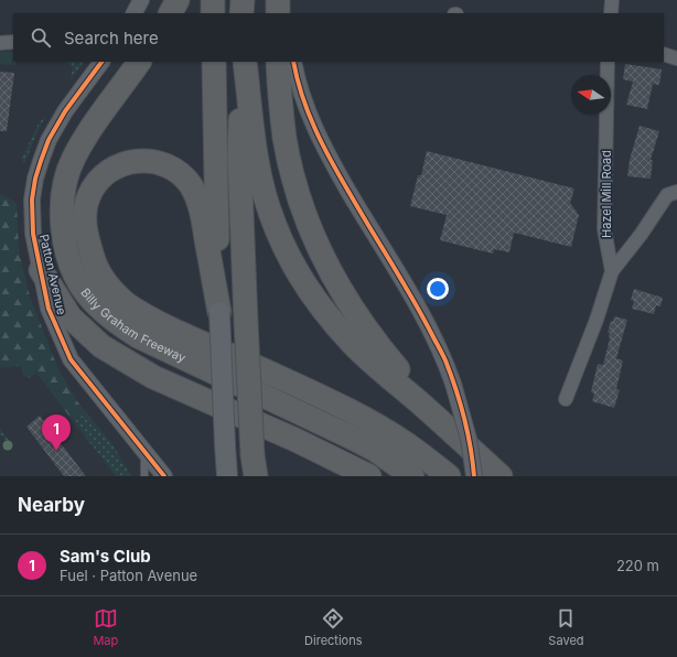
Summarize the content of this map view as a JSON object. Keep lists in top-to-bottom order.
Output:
{
  "streets": {
    "highway": ["Billy Graham Freeway"],
    "street": ["Hazel Mill Road", "Patton Avenue"]
  },
  "north": "left",
  "page": {
    "search": "Search here",
    "pins": "1",
    "heading": "Nearby",
    "list": [
      {
        "mark": "1",
        "name": "Sam's Club",
        "note": "Fuel · Patton Avenue",
        "value": "220 m"
      }
    ],
    "nav": ["Map", "Directions", "Saved"]
  }
}
